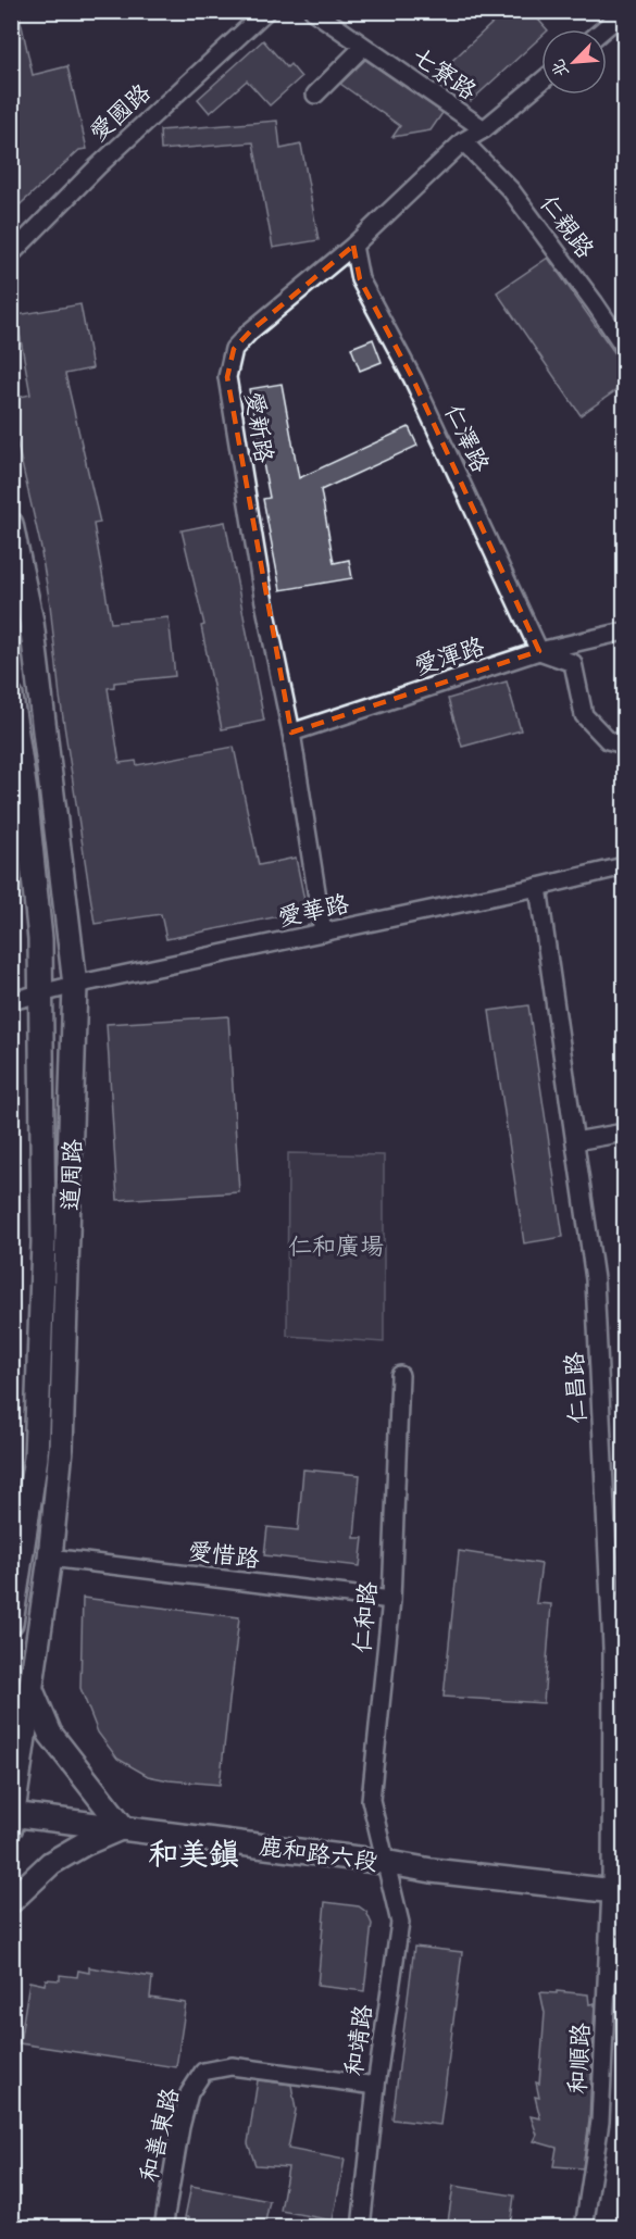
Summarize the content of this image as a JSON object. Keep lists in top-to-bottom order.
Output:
{
  "streets": {
    "main road": ["道周路", "鹿和路六段"],
    "street": [
      "七寮路",
      "愛國路",
      "仁親路",
      "愛新路",
      "仁澤路",
      "愛渾路",
      "愛華路",
      "仁昌路",
      "愛惜路",
      "仁和路",
      "和靖路",
      "和順路",
      "和善東路"
    ]
  },
  "crossings": [
    ["七寮路", "愛新路"],
    ["仁親路", "愛新路"],
    ["愛新路", "仁澤路"],
    ["愛新路", "愛渾路"],
    ["愛新路", "愛華路"],
    ["仁澤路", "愛渾路"],
    ["愛華路", "道周路"],
    ["愛華路", "仁昌路"],
    ["道周路", "愛惜路"],
    ["道周路", "鹿和路六段"],
    ["仁昌路", "鹿和路六段"],
    ["仁昌路", "和順路"],
    ["愛惜路", "仁和路"],
    ["仁和路", "鹿和路六段"],
    ["仁和路", "和靖路"],
    ["鹿和路六段", "和靖路"],
    ["鹿和路六段", "和順路"],
    ["和靖路", "和善東路"]
  ],
  "districts": ["和美鎮"],
  "parks": ["仁和廣場"],
  "north": "bottom left"
}
